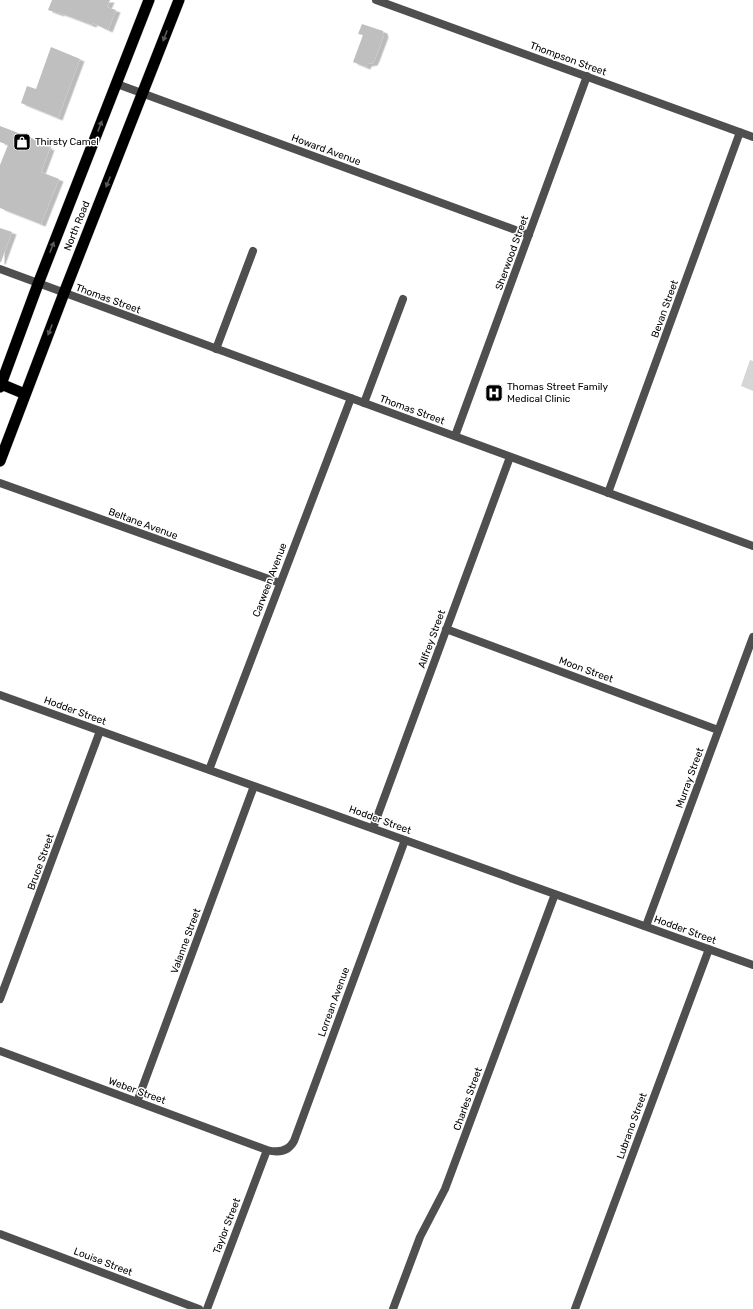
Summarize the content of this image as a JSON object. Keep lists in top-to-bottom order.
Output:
{
  "streets": {
    "highway": ["North Road"],
    "street": [
      "Thompson Street",
      "Howard Avenue",
      "Sherwood Street",
      "Thomas Street",
      "Bevan Street",
      "Beltane Avenue",
      "Carween Avenue",
      "Allfrey Street",
      "Moon Street",
      "Hodder Street",
      "Murray Street",
      "Bruce Street",
      "Valanne Street",
      "Lorrean Avenue",
      "Weber Street",
      "Charles Street",
      "Lubrano Street",
      "Taylor Street",
      "Louise Street"
    ]
  },
  "crossings": [
    ["Thompson Street", "Sherwood Street"],
    ["Thompson Street", "Bevan Street"],
    ["Howard Avenue", "North Road"],
    ["Howard Avenue", "Sherwood Street"],
    ["North Road", "Thomas Street"],
    ["Sherwood Street", "Thomas Street"],
    ["Thomas Street", "Bevan Street"],
    ["Thomas Street", "Carween Avenue"],
    ["Thomas Street", "Allfrey Street"],
    ["Beltane Avenue", "Carween Avenue"],
    ["Carween Avenue", "Hodder Street"],
    ["Allfrey Street", "Moon Street"],
    ["Allfrey Street", "Hodder Street"],
    ["Moon Street", "Murray Street"],
    ["Hodder Street", "Murray Street"],
    ["Hodder Street", "Bruce Street"],
    ["Hodder Street", "Valanne Street"],
    ["Hodder Street", "Lorrean Avenue"],
    ["Hodder Street", "Charles Street"],
    ["Hodder Street", "Lubrano Street"],
    ["Valanne Street", "Weber Street"],
    ["Lorrean Avenue", "Weber Street"],
    ["Lorrean Avenue", "Taylor Street"],
    ["Weber Street", "Taylor Street"]
  ],
  "places": {
    "shop": ["Thirsty Camel"],
    "hospital": ["Thomas Street Family Medical Clinic"]
  }
}
